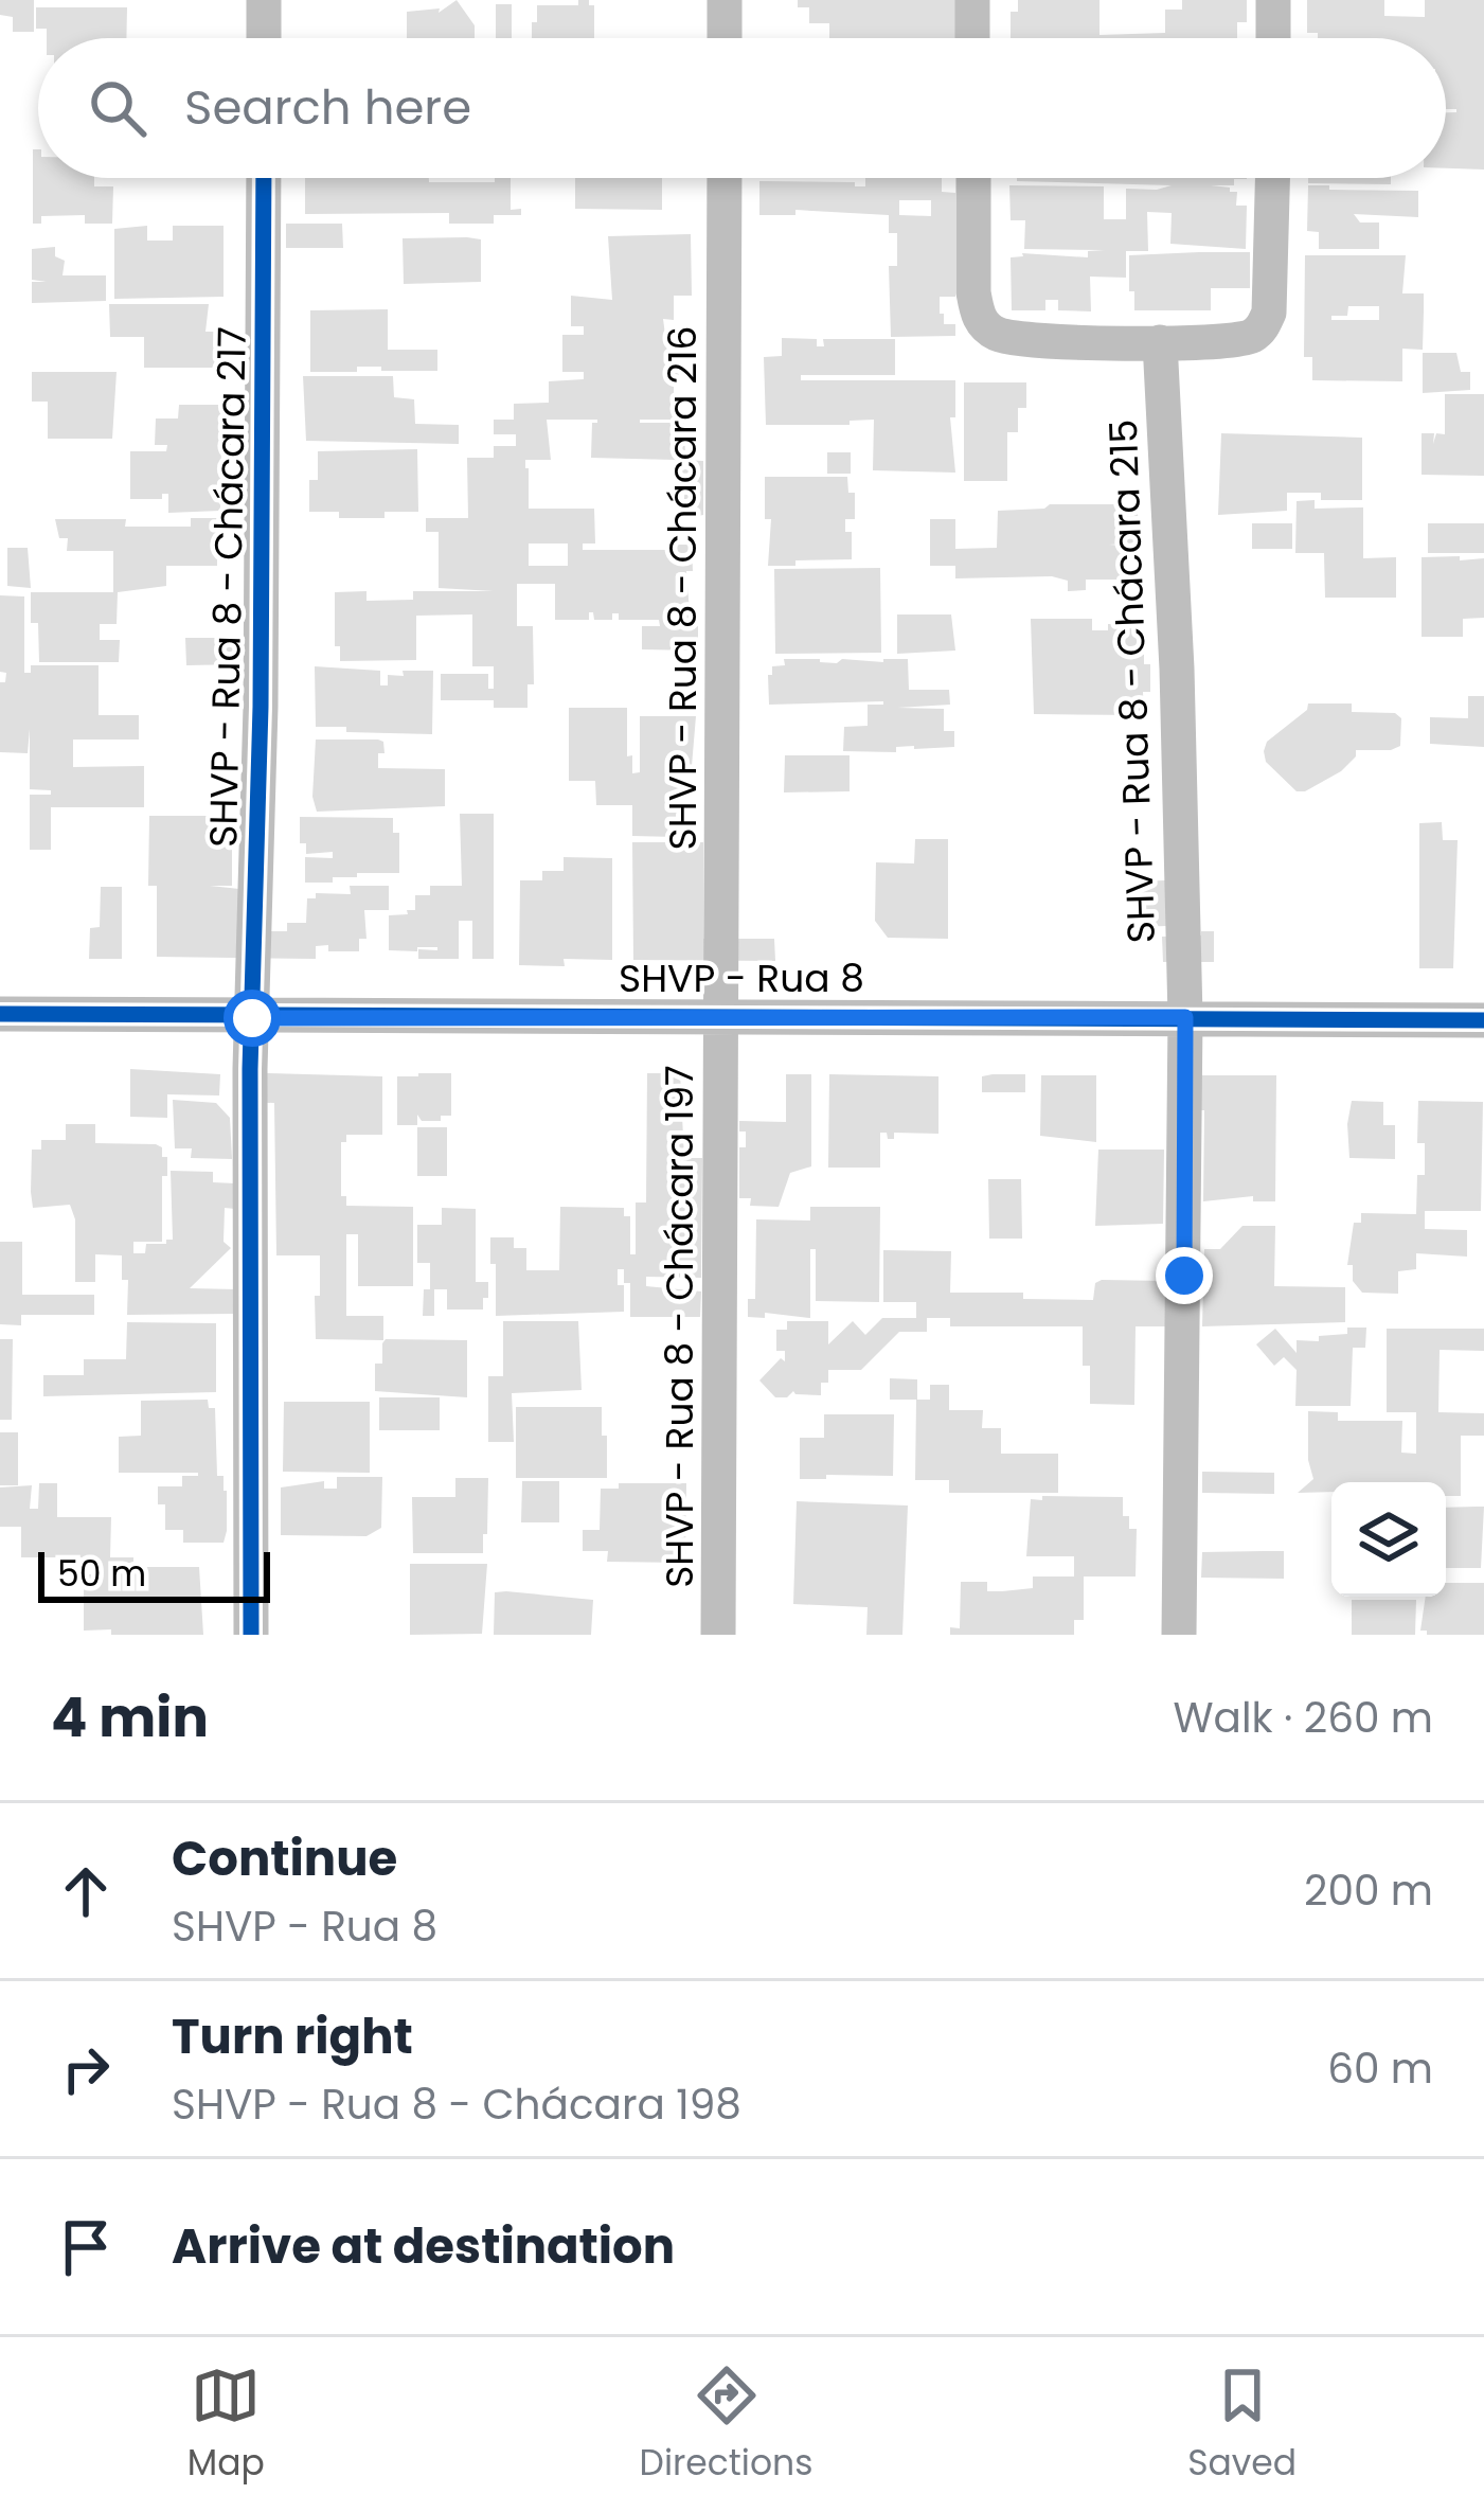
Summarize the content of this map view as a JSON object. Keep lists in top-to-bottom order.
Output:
{
  "streets": {
    "street": [
      "SHVP - Rua 8 - Chácara 217",
      "SHVP - Rua 8 - Chácara 216",
      "SHVP - Rua 8 - Chácara 215",
      "SHVP - Rua 8",
      "SHVP - Rua 8 - Chácara 197"
    ]
  },
  "crossings": [
    ["SHVP - Rua 8 - Chácara 217", "SHVP - Rua 8"],
    ["SHVP - Rua 8 - Chácara 216", "SHVP - Rua 8"],
    ["SHVP - Rua 8 - Chácara 216", "SHVP - Rua 8 - Chácara 197"],
    ["SHVP - Rua 8 - Chácara 215", "SHVP - Rua 8"],
    ["SHVP - Rua 8", "SHVP - Rua 8 - Chácara 197"]
  ],
  "scale_bar": "50 m",
  "page": {
    "search": "Search here",
    "scale": "50 m",
    "heading": ["4 min", "Walk · 260 m"],
    "list": [
      ["Continue", "SHVP - Rua 8", "200 m"],
      ["Turn right", "SHVP - Rua 8 - Chácara 198", "60 m"],
      "Arrive at destination"
    ],
    "nav": ["Map", "Directions", "Saved"]
  }
}
